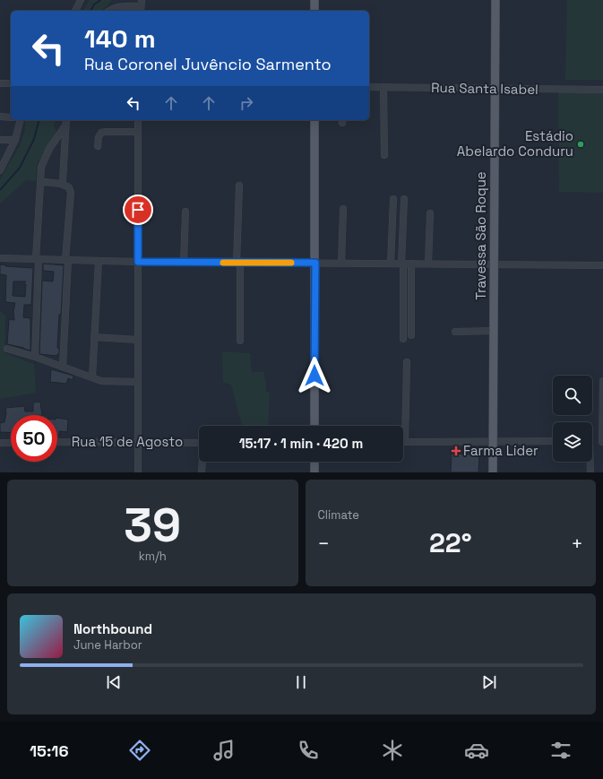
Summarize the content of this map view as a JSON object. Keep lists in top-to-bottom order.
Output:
{
  "streets": {
    "main road": ["Travessa São Roque"],
    "street": ["Rua Santa Isabel", "Rua 15 de Agosto"]
  },
  "crossings": [
    ["Rua Santa Isabel", "Travessa São Roque"]
  ],
  "places": {
    "other": ["Estádio Abelardo Conduru"],
    "health": ["Farma Líder"]
  },
  "page": {
    "turn": ["140 m", "Rua Coronel Juvêncio Sarmento"],
    "limit": "50",
    "trip": "15:17 · 1 min · 420 m",
    "tile": [
      ["39", "km/h"],
      "Climate"
    ],
    "heat": ["−", "22°", "+"],
    "song": ["Northbound", "June Harbor"],
    "tabs": "15:16"
  }
}
